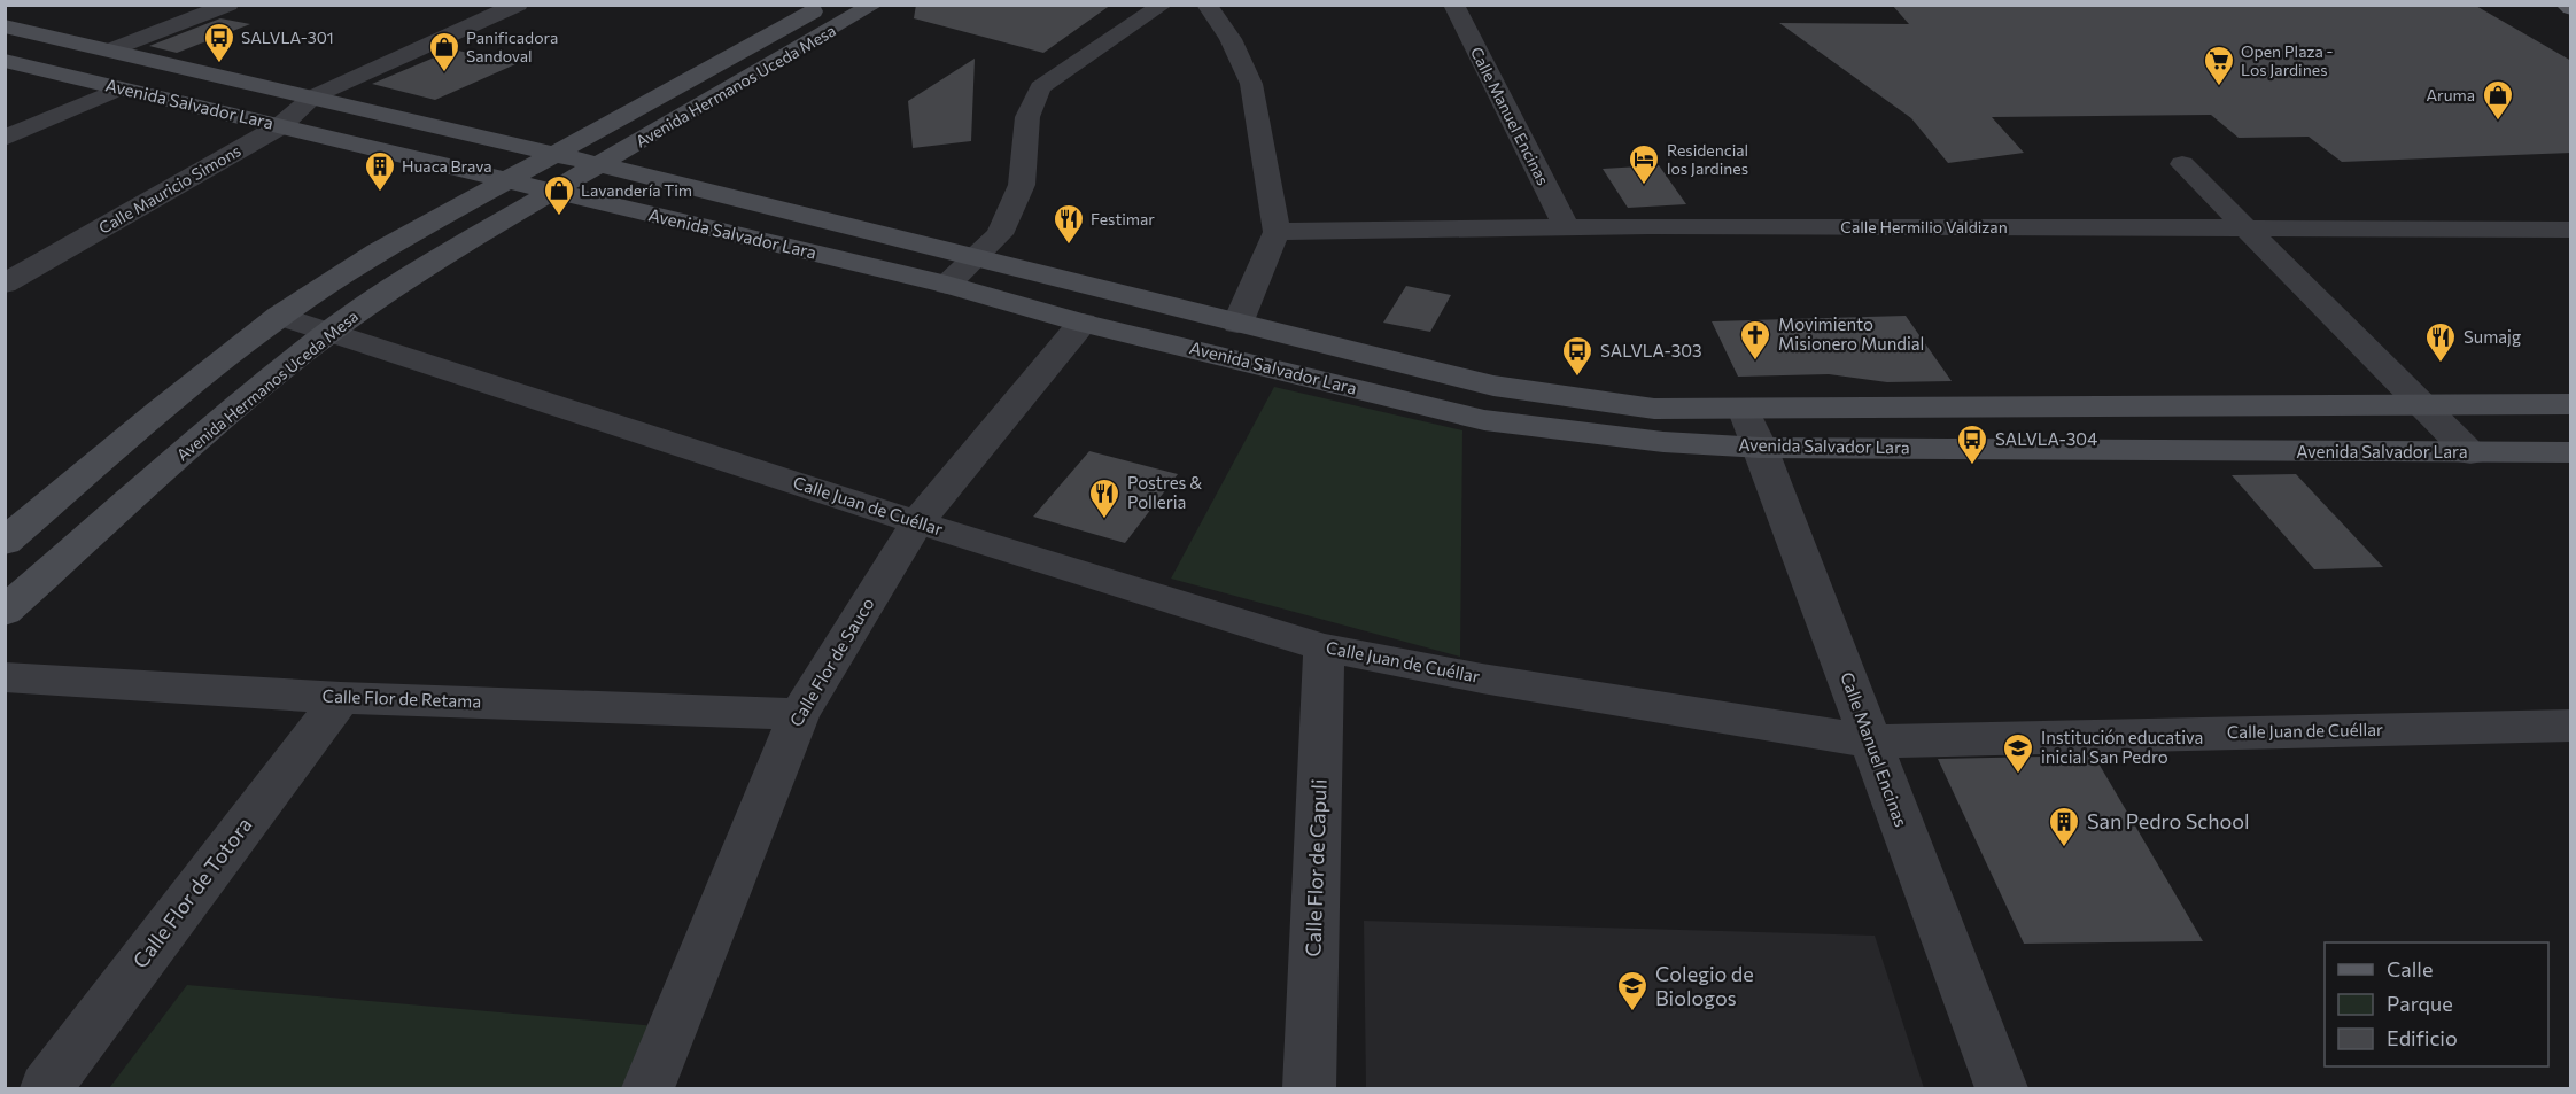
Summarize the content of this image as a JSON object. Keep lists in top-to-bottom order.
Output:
{
  "streets": {
    "street": [
      "Avenida Hermanos Uceda Mesa",
      "Avenida Salvador Lara",
      "Calle Manuel Encinas",
      "Calle Mauricio Simons",
      "Calle Hermilio Valdizan",
      "Calle Juan de Cuéllar",
      "Calle Flor de Sauco",
      "Calle Flor de Retama",
      "Calle Flor de Capuli",
      "Calle Flor de Totora"
    ]
  },
  "crossings": [
    ["Avenida Hermanos Uceda Mesa", "Avenida Salvador Lara"],
    ["Avenida Hermanos Uceda Mesa", "Calle Juan de Cuéllar"],
    ["Avenida Salvador Lara", "Calle Manuel Encinas"],
    ["Avenida Salvador Lara", "Calle Mauricio Simons"],
    ["Avenida Salvador Lara", "Calle Flor de Sauco"],
    ["Calle Manuel Encinas", "Calle Hermilio Valdizan"],
    ["Calle Manuel Encinas", "Calle Juan de Cuéllar"],
    ["Calle Juan de Cuéllar", "Calle Flor de Sauco"],
    ["Calle Juan de Cuéllar", "Calle Flor de Capuli"],
    ["Calle Flor de Sauco", "Calle Flor de Retama"],
    ["Calle Flor de Retama", "Calle Flor de Totora"]
  ],
  "places": {
    "bus stop": ["SALVLA-301", "SALVLA-303", "SALVLA-304"],
    "shop": ["Panificadora Sandoval", "Aruma", "Lavandería Tim"],
    "supermarket": ["Open Plaza - Los Jardines"],
    "hotel": ["Residencial los Jardines"],
    "building": ["Huaca Brava", "San Pedro School"],
    "restaurant": ["Festimar", "Sumajg", "Postres & Polleria"],
    "church": ["Movimiento Misionero Mundial"],
    "school or university": ["Institución educativa inicial San Pedro", "Colegio de Biologos"]
  },
  "legend": ["Calle", "Parque", "Edificio"]
}
